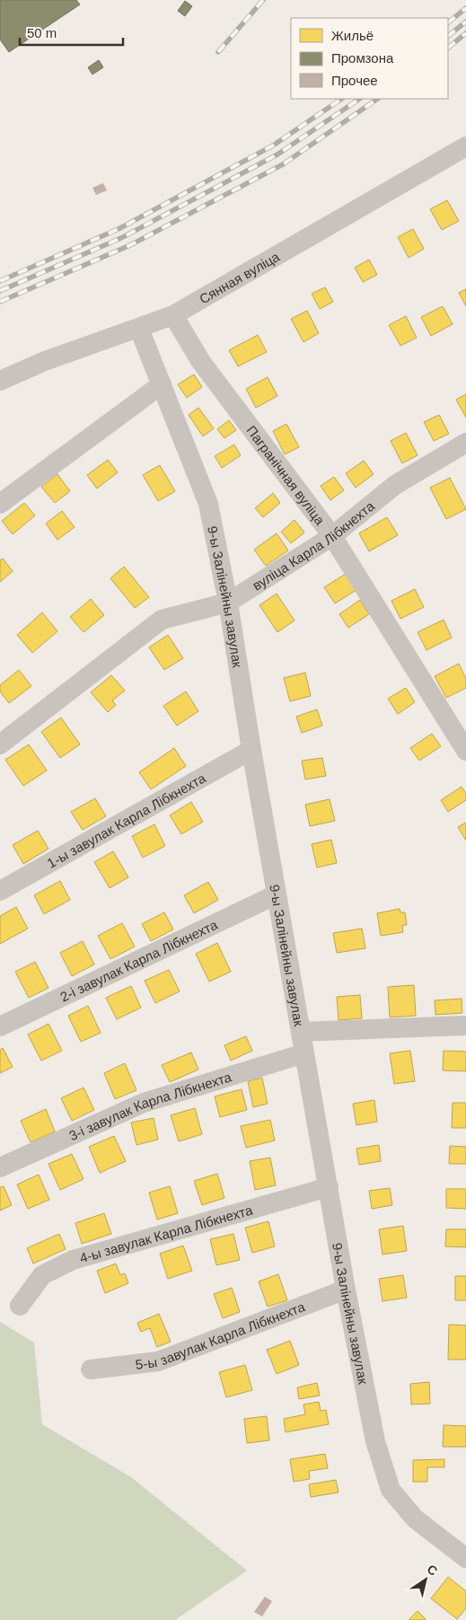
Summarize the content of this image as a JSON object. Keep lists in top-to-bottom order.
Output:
{
  "streets": {
    "street": [
      "Сянная вуліца",
      "Пагранічная вуліца",
      "вуліца Карла Лібкнехта",
      "9-ы Залінейны завулак",
      "1-ы завулак Карла Лібкнехта",
      "2-і завулак Карла Лібкнехта",
      "3-і завулак Карла Лібкнехта",
      "4-ы завулак Карла Лібкнехта",
      "5-ы завулак Карла Лібкнехта"
    ]
  },
  "crossings": [
    ["Сянная вуліца", "Пагранічная вуліца"],
    ["Сянная вуліца", "9-ы Залінейны завулак"],
    ["Пагранічная вуліца", "вуліца Карла Лібкнехта"],
    ["вуліца Карла Лібкнехта", "9-ы Залінейны завулак"],
    ["9-ы Залінейны завулак", "1-ы завулак Карла Лібкнехта"],
    ["9-ы Залінейны завулак", "2-і завулак Карла Лібкнехта"],
    ["9-ы Залінейны завулак", "3-і завулак Карла Лібкнехта"],
    ["9-ы Залінейны завулак", "4-ы завулак Карла Лібкнехта"],
    ["9-ы Залінейны завулак", "5-ы завулак Карла Лібкнехта"]
  ],
  "legend": ["Жильё", "Промзона", "Прочее"],
  "scale_bar": "50 m",
  "north": "top right"
}
